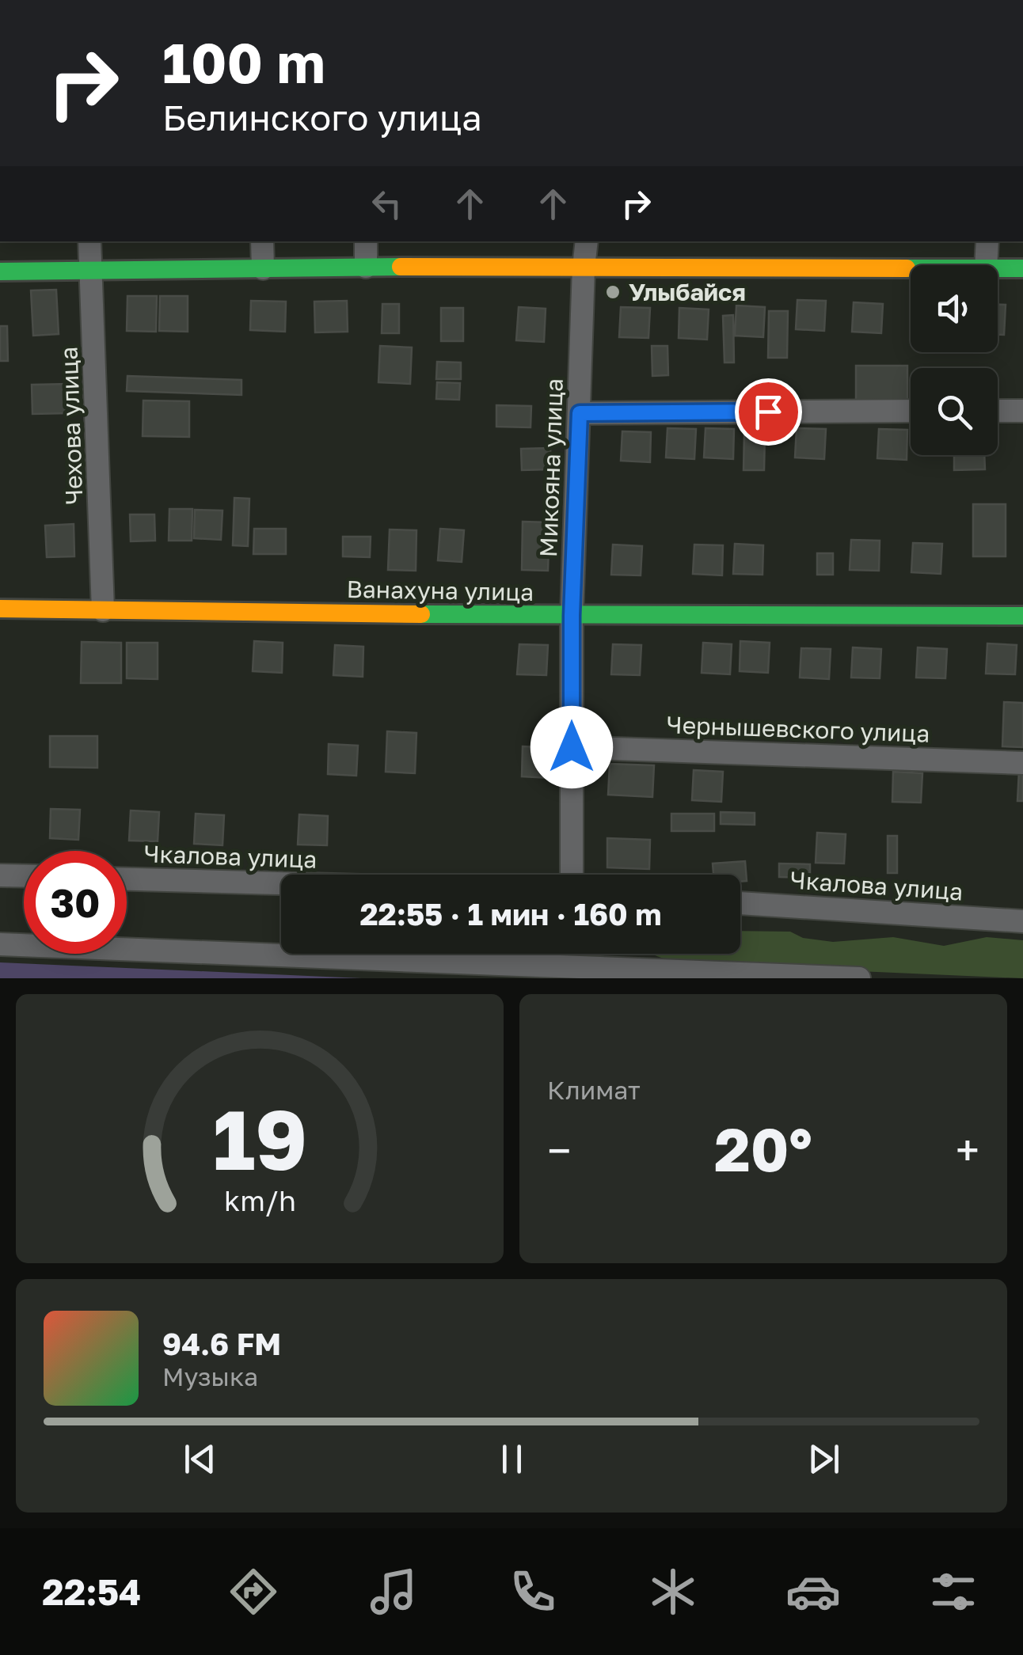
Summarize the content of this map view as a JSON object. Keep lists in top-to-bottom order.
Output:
{
  "streets": {
    "street": [
      "Чехова улица",
      "Микояна улица",
      "Ванахуна улица",
      "Чернышевского улица",
      "Чкалова улица"
    ]
  },
  "crossings": [
    ["Чехова улица", "Ванахуна улица"],
    ["Микояна улица", "Ванахуна улица"],
    ["Микояна улица", "Чернышевского улица"]
  ],
  "places": ["Улыбайся"],
  "page": {
    "turn": ["100 m", "Белинского улица"],
    "limit": "30",
    "trip": "22:55 · 1 мин · 160 m",
    "tile": "Климат",
    "heat": ["−", "20°", "+"],
    "song": ["94.6 FM", "Музыка"],
    "tabs": "22:54",
    "gauge": ["19", "km/h"]
  }
}
